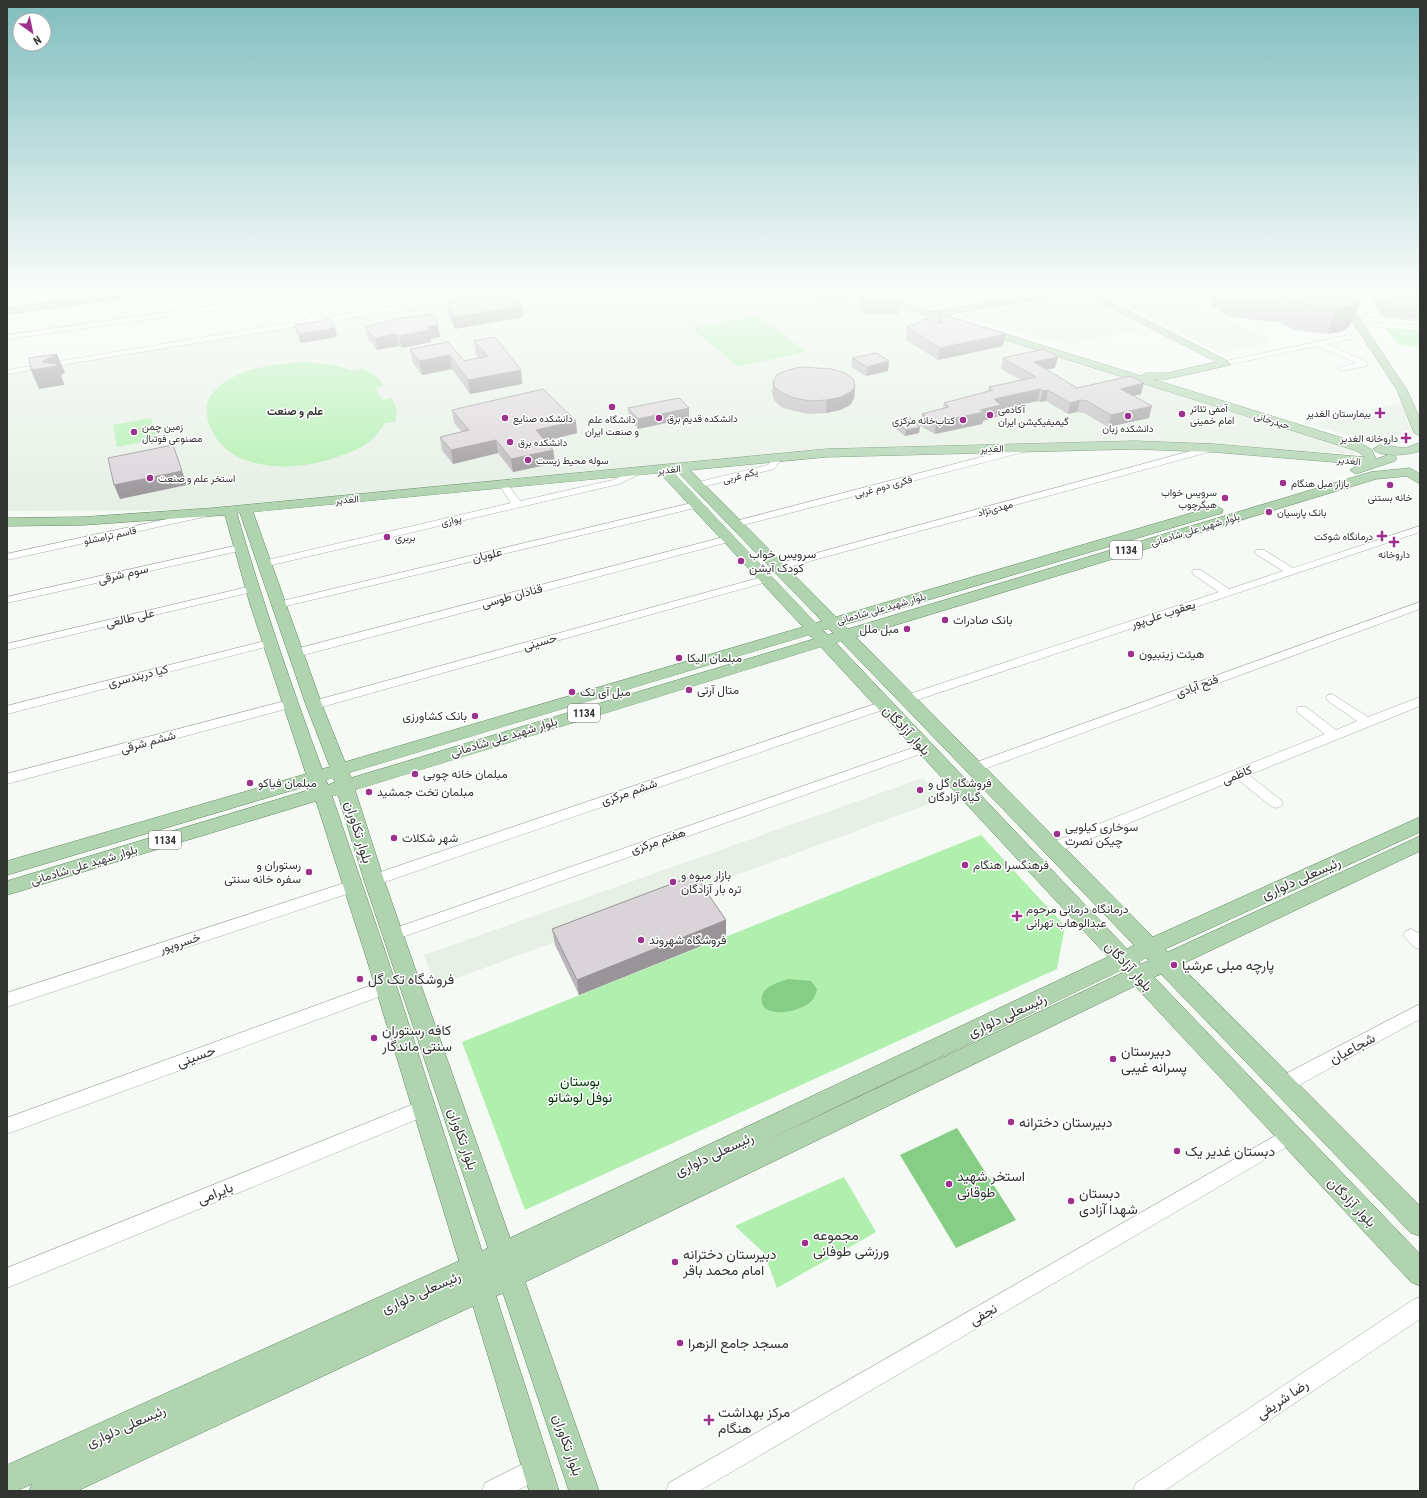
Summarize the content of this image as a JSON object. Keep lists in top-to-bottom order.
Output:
{
  "streets": {
    "main road": [
      "حیدرخانی",
      "الغدیر",
      "بلوار شهید علی شادمانی",
      "1134",
      "بلوار آزادگان",
      "بلوار تکاوران",
      "رئیسعلی دلواری"
    ],
    "street": [
      "یکم غربی",
      "فکری دوم غربی",
      "مهدی‌نژاد",
      "پوازی",
      "قاسم ترامشلو",
      "علویان",
      "سوم شرقی",
      "قنادان طوسی",
      "یعقوب علی‌پور",
      "علی طالعی",
      "حسینی",
      "کیا دربندسری",
      "فتح آبادی",
      "ششم شرقی",
      "کاظمی",
      "ششم مرکزی",
      "هفتم مرکزی",
      "خسروپور",
      "شجاعیان",
      "بایرامی",
      "نجفی",
      "رضا شریفی"
    ]
  },
  "crossings": [
    ["حیدرخانی", "الغدیر"],
    ["حیدرخانی", "بلوار شهید علی شادمانی"],
    ["الغدیر", "یکم غربی"],
    ["الغدیر", "فکری دوم غربی"],
    ["الغدیر", "مهدی‌نژاد"],
    ["الغدیر", "پوازی"],
    ["الغدیر", "بلوار شهید علی شادمانی"],
    ["الغدیر", "قاسم ترامشلو"],
    ["الغدیر", "بلوار آزادگان"],
    ["الغدیر", "بلوار تکاوران"],
    ["یکم غربی", "بلوار آزادگان"],
    ["فکری دوم غربی", "بلوار آزادگان"],
    ["مهدی‌نژاد", "بلوار آزادگان"],
    ["پوازی", "بلوار تکاوران"],
    ["بلوار شهید علی شادمانی", "1134"],
    ["بلوار شهید علی شادمانی", "بلوار آزادگان"],
    ["بلوار شهید علی شادمانی", "بلوار تکاوران"],
    ["1134", "بلوار آزادگان"],
    ["1134", "بلوار تکاوران"],
    ["علویان", "بلوار آزادگان"],
    ["علویان", "بلوار تکاوران"],
    ["سوم شرقی", "بلوار تکاوران"],
    ["قنادان طوسی", "بلوار آزادگان"],
    ["قنادان طوسی", "بلوار تکاوران"],
    ["یعقوب علی‌پور", "بلوار آزادگان"],
    ["علی طالعی", "بلوار تکاوران"],
    ["حسینی", "بلوار آزادگان"],
    ["حسینی", "بلوار تکاوران"],
    ["کیا دربندسری", "بلوار تکاوران"],
    ["فتح آبادی", "بلوار آزادگان"],
    ["بلوار آزادگان", "کاظمی"],
    ["بلوار آزادگان", "ششم مرکزی"],
    ["بلوار آزادگان", "هفتم مرکزی"],
    ["بلوار آزادگان", "رئیسعلی دلواری"],
    ["بلوار آزادگان", "شجاعیان"],
    ["بلوار آزادگان", "نجفی"],
    ["ششم شرقی", "بلوار تکاوران"],
    ["ششم مرکزی", "بلوار تکاوران"],
    ["ششم مرکزی", "خسروپور"],
    ["بلوار تکاوران", "هفتم مرکزی"],
    ["بلوار تکاوران", "رئیسعلی دلواری"],
    ["بلوار تکاوران", "خسروپور"],
    ["بلوار تکاوران", "بایرامی"]
  ],
  "districts": ["علم و صنعت"],
  "parks": ["بوستان نوفل لوشاتو"],
  "places": {
    "other": [
      "دانشگاه علم و صنعت ایران",
      "آمفی تئاتر امام خمینی",
      "آکادمی گیمیفیکیشن ایران",
      "دانشکده زبان",
      "دانشکده صنایع",
      "دانشکده قدیم برق",
      "کتاب‌خانه مرکزی",
      "زمین چمن مصنوعی فوتبال",
      "دانشکده برق",
      "سوله محیط زیست",
      "استخر علم و صنعت",
      "بازار مبل هنگام",
      "خانه بستنی",
      "سرویس خواب هیگرچوب",
      "بانک پارسیان",
      "بربری",
      "سرویس خواب کودک آیشن",
      "بانک صادرات",
      "مبل ملل",
      "هیئت زینبیون",
      "مبلمان الیکا",
      "متال آرتی",
      "مبل آی تک",
      "بانک کشاورزی",
      "مبلمان خانه چوبی",
      "مبلمان فیاکو",
      "فروشگاه گل و گیاه آزادگان",
      "مبلمان تخت جمشید",
      "سوخاری کیلویی چیکن نصرت",
      "شهر شکلات",
      "فرهنگسرا هنگام",
      "رستوران و سفره خانه سنتی",
      "بازار میوه و تره بار آزادگان",
      "فروشگاه شهروند",
      "پارچه مبلی عرشیا",
      "فروشگاه تک گل",
      "کافه رستوران سنتی ماندگار",
      "دبیرستان پسرانه غیبی",
      "دبیرستان دخترانه",
      "دبستان غدیر یک",
      "استخر شهید طوقانی",
      "دبستان شهدا آزادی",
      "مجموعه ورزشی طوفانی",
      "دبیرستان دخترانه امام محمد باقر",
      "مسجد جامع الزهرا"
    ],
    "health": [
      "بیمارستان الغدیر",
      "داروخانه الغدیر",
      "درمانگاه شوکت",
      "داروخانه",
      "درمانگاه درمانی مرحوم عبدالوهاب تهرانی",
      "مرکز بهداشت هنگام"
    ]
  },
  "north": "bottom right"
}
